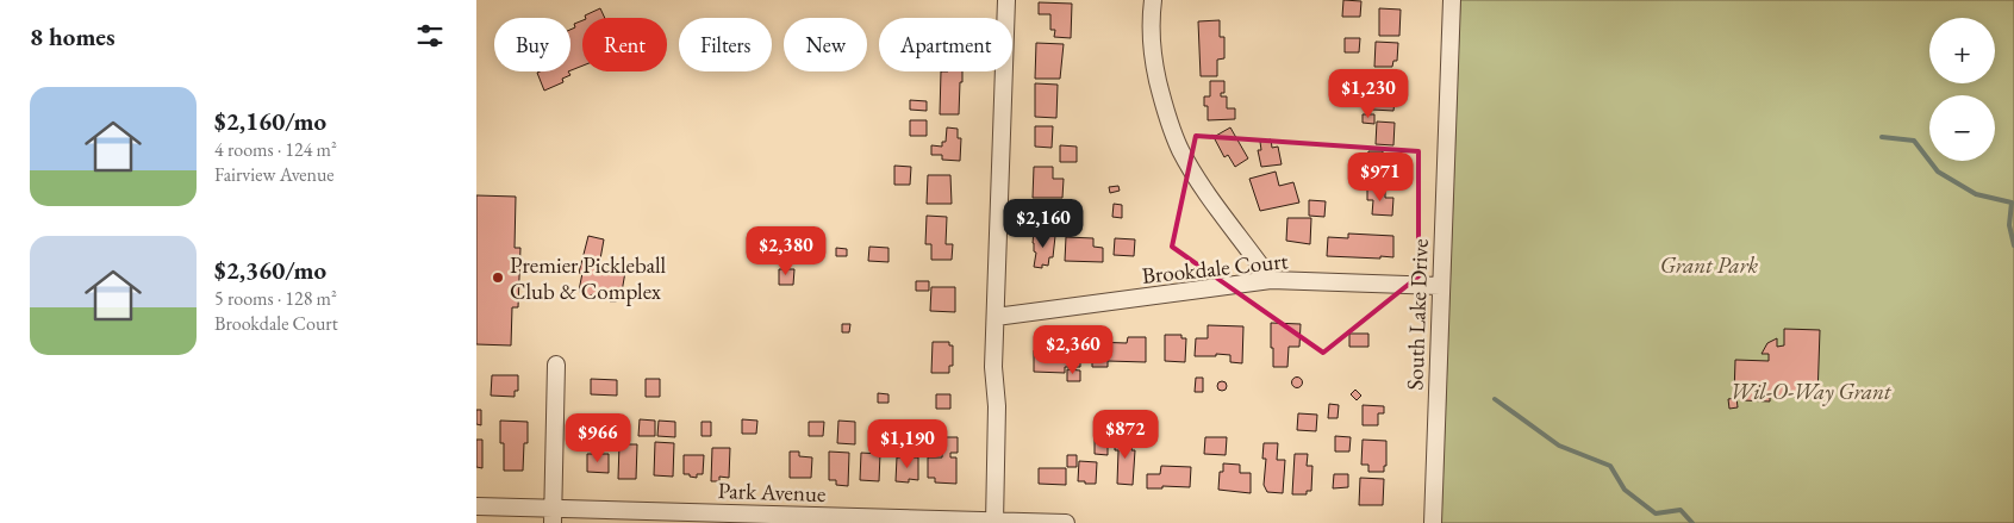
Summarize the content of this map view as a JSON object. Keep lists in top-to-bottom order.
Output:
{
  "streets": {
    "street": ["Brookdale Court", "South Lake Drive", "Park Avenue"]
  },
  "crossings": [
    ["Brookdale Court", "South Lake Drive"]
  ],
  "parks": ["Grant Park", "Wil-O-Way Grant"],
  "places": ["Premier Pickleball Club & Complex"],
  "page": {
    "heading": "8 homes",
    "map_buttons": ["+", "−"],
    "chip": [
      "Buy",
      "Rent",
      "Filters",
      "New",
      "Apartment"
    ],
    "price": [
      "$1,230",
      "$971",
      "$2,160",
      "$2,380",
      "$2,360",
      "$872",
      "$966",
      "$1,190"
    ],
    "list": [
      {
        "name": "$2,160/mo",
        "note": "4 rooms · 124 m² · Fairview Avenue"
      },
      {
        "name": "$2,360/mo",
        "note": "5 rooms · 128 m² · Brookdale Court"
      }
    ]
  }
}
